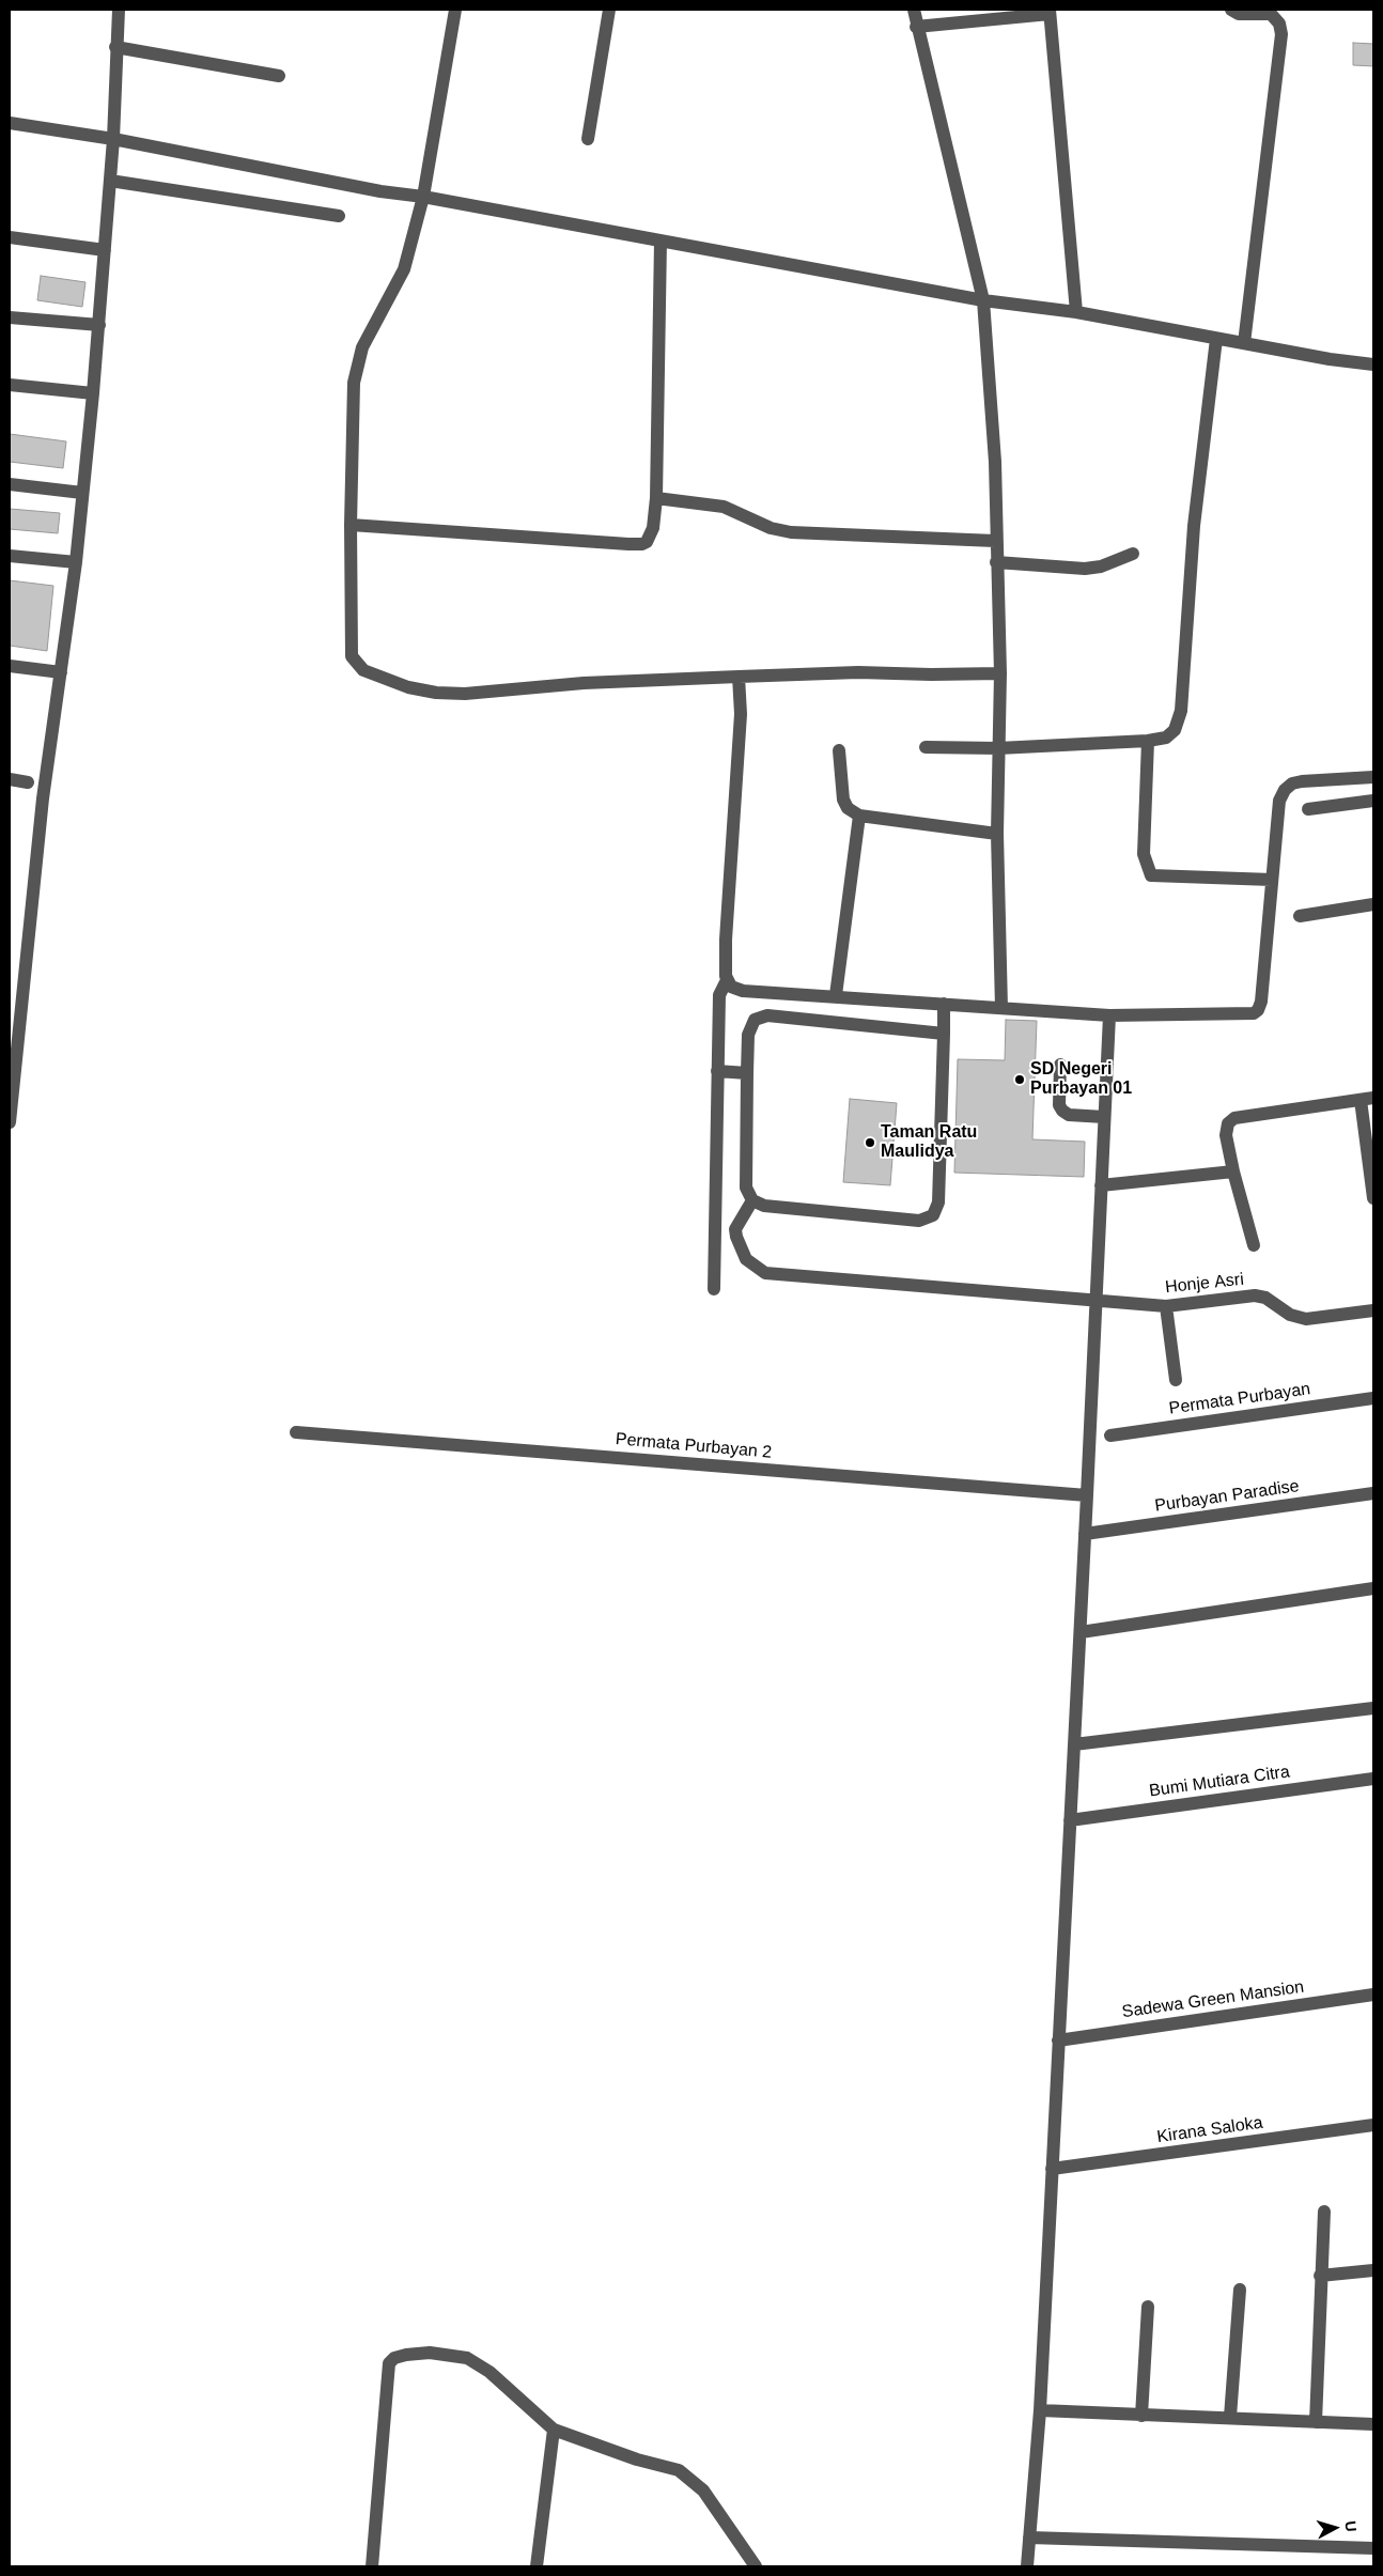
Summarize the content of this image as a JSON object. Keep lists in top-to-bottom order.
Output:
{
  "streets": {
    "street": [
      "Honje Asri",
      "Permata Purbayan",
      "Permata Purbayan 2",
      "Purbayan Paradise",
      "Bumi Mutiara Citra",
      "Sadewa Green Mansion",
      "Kirana Saloka"
    ]
  },
  "places": ["SD Negeri Purbayan 01", "Taman Ratu Maulidya"],
  "north": "right"
}
